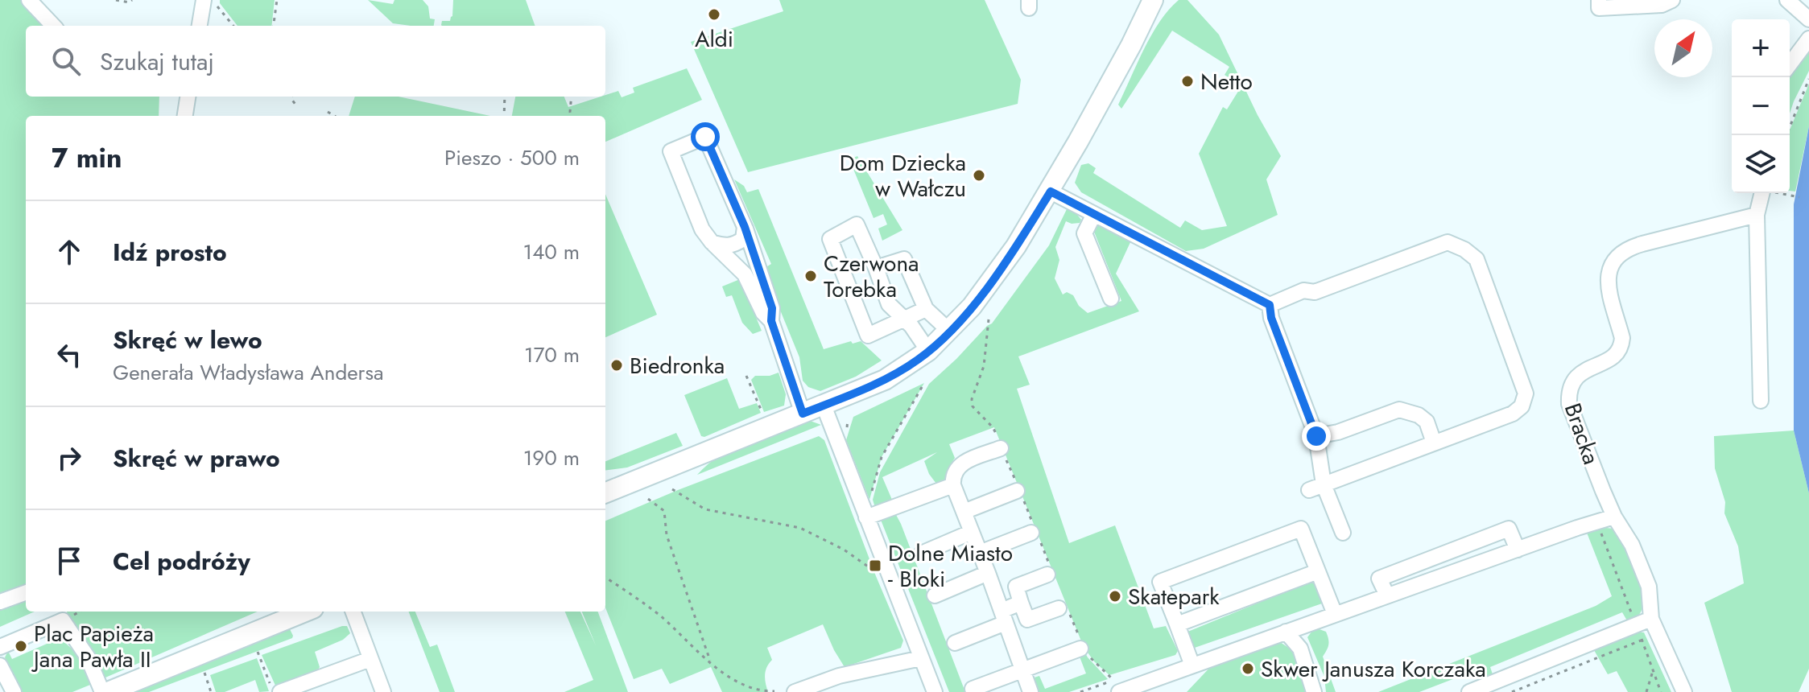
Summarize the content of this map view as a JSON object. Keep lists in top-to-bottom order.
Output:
{
  "streets": {
    "street": ["Bracka"]
  },
  "places": {
    "other": [
      "Aldi",
      "Netto",
      "Dom Dziecka w Wałczu",
      "Czerwona Torebka",
      "Biedronka",
      "Skatepark",
      "Plac Papieża Jana Pawła II",
      "Skwer Janusza Korczaka"
    ],
    "transit": ["Dolne Miasto - Bloki"]
  },
  "north": "top right",
  "page": {
    "map_buttons": ["+", "−"],
    "search": "Szukaj tutaj",
    "heading": ["7 min", "Pieszo · 500 m"],
    "list": [
      ["Idź prosto", "140 m"],
      ["Skręć w lewo", "Generała Władysława Andersa", "170 m"],
      ["Skręć w prawo", "190 m"],
      "Cel podróży"
    ]
  }
}
